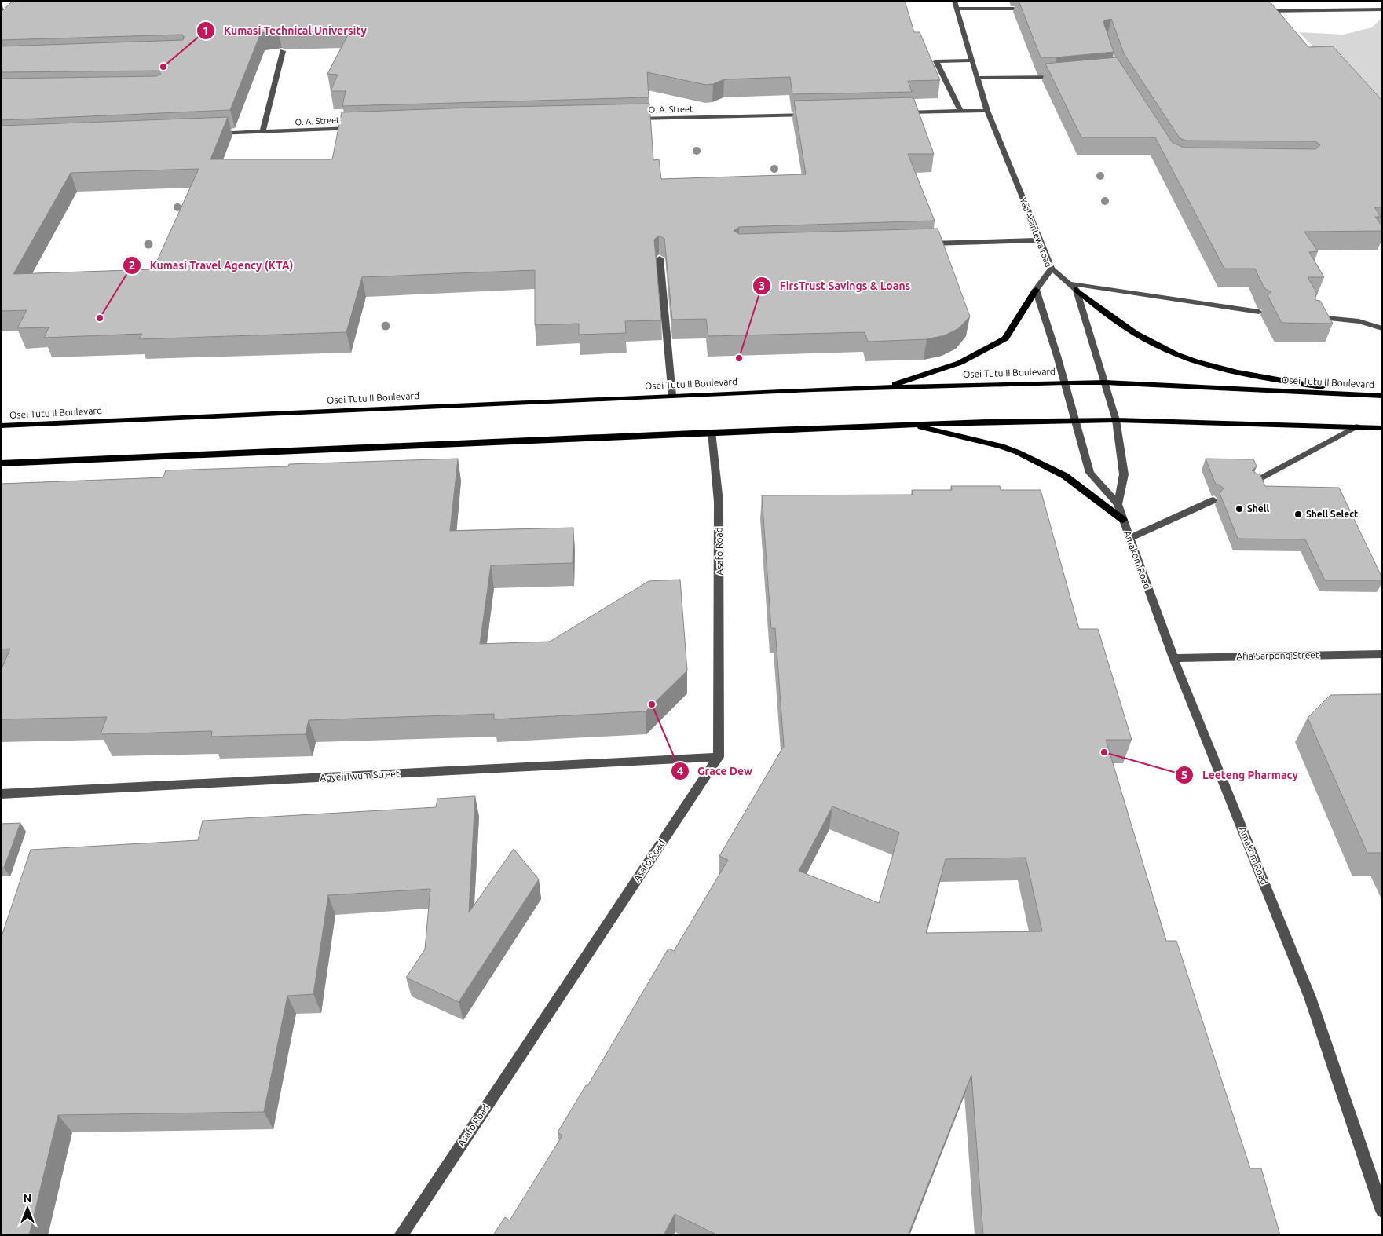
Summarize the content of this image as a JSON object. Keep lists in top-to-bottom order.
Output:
{
  "streets": {
    "main road": ["Osei Tutu II Boulevard"],
    "street": [
      "O. A. Street",
      "Yaa Asantewa road",
      "Asafo Road",
      "Amakom Road",
      "Afia Sarpong Street",
      "Agyei Twum Street"
    ]
  },
  "crossings": [
    ["Asafo Road", "Agyei Twum Street"],
    ["Amakom Road", "Afia Sarpong Street"]
  ],
  "places": [
    "Kumasi Technical University",
    "Kumasi Travel Agency (KTA)",
    "FirsTrust Savings & Loans",
    "Shell",
    "Shell Select",
    "Grace Dew",
    "Leeteng Pharmacy"
  ],
  "north": "top"
}
